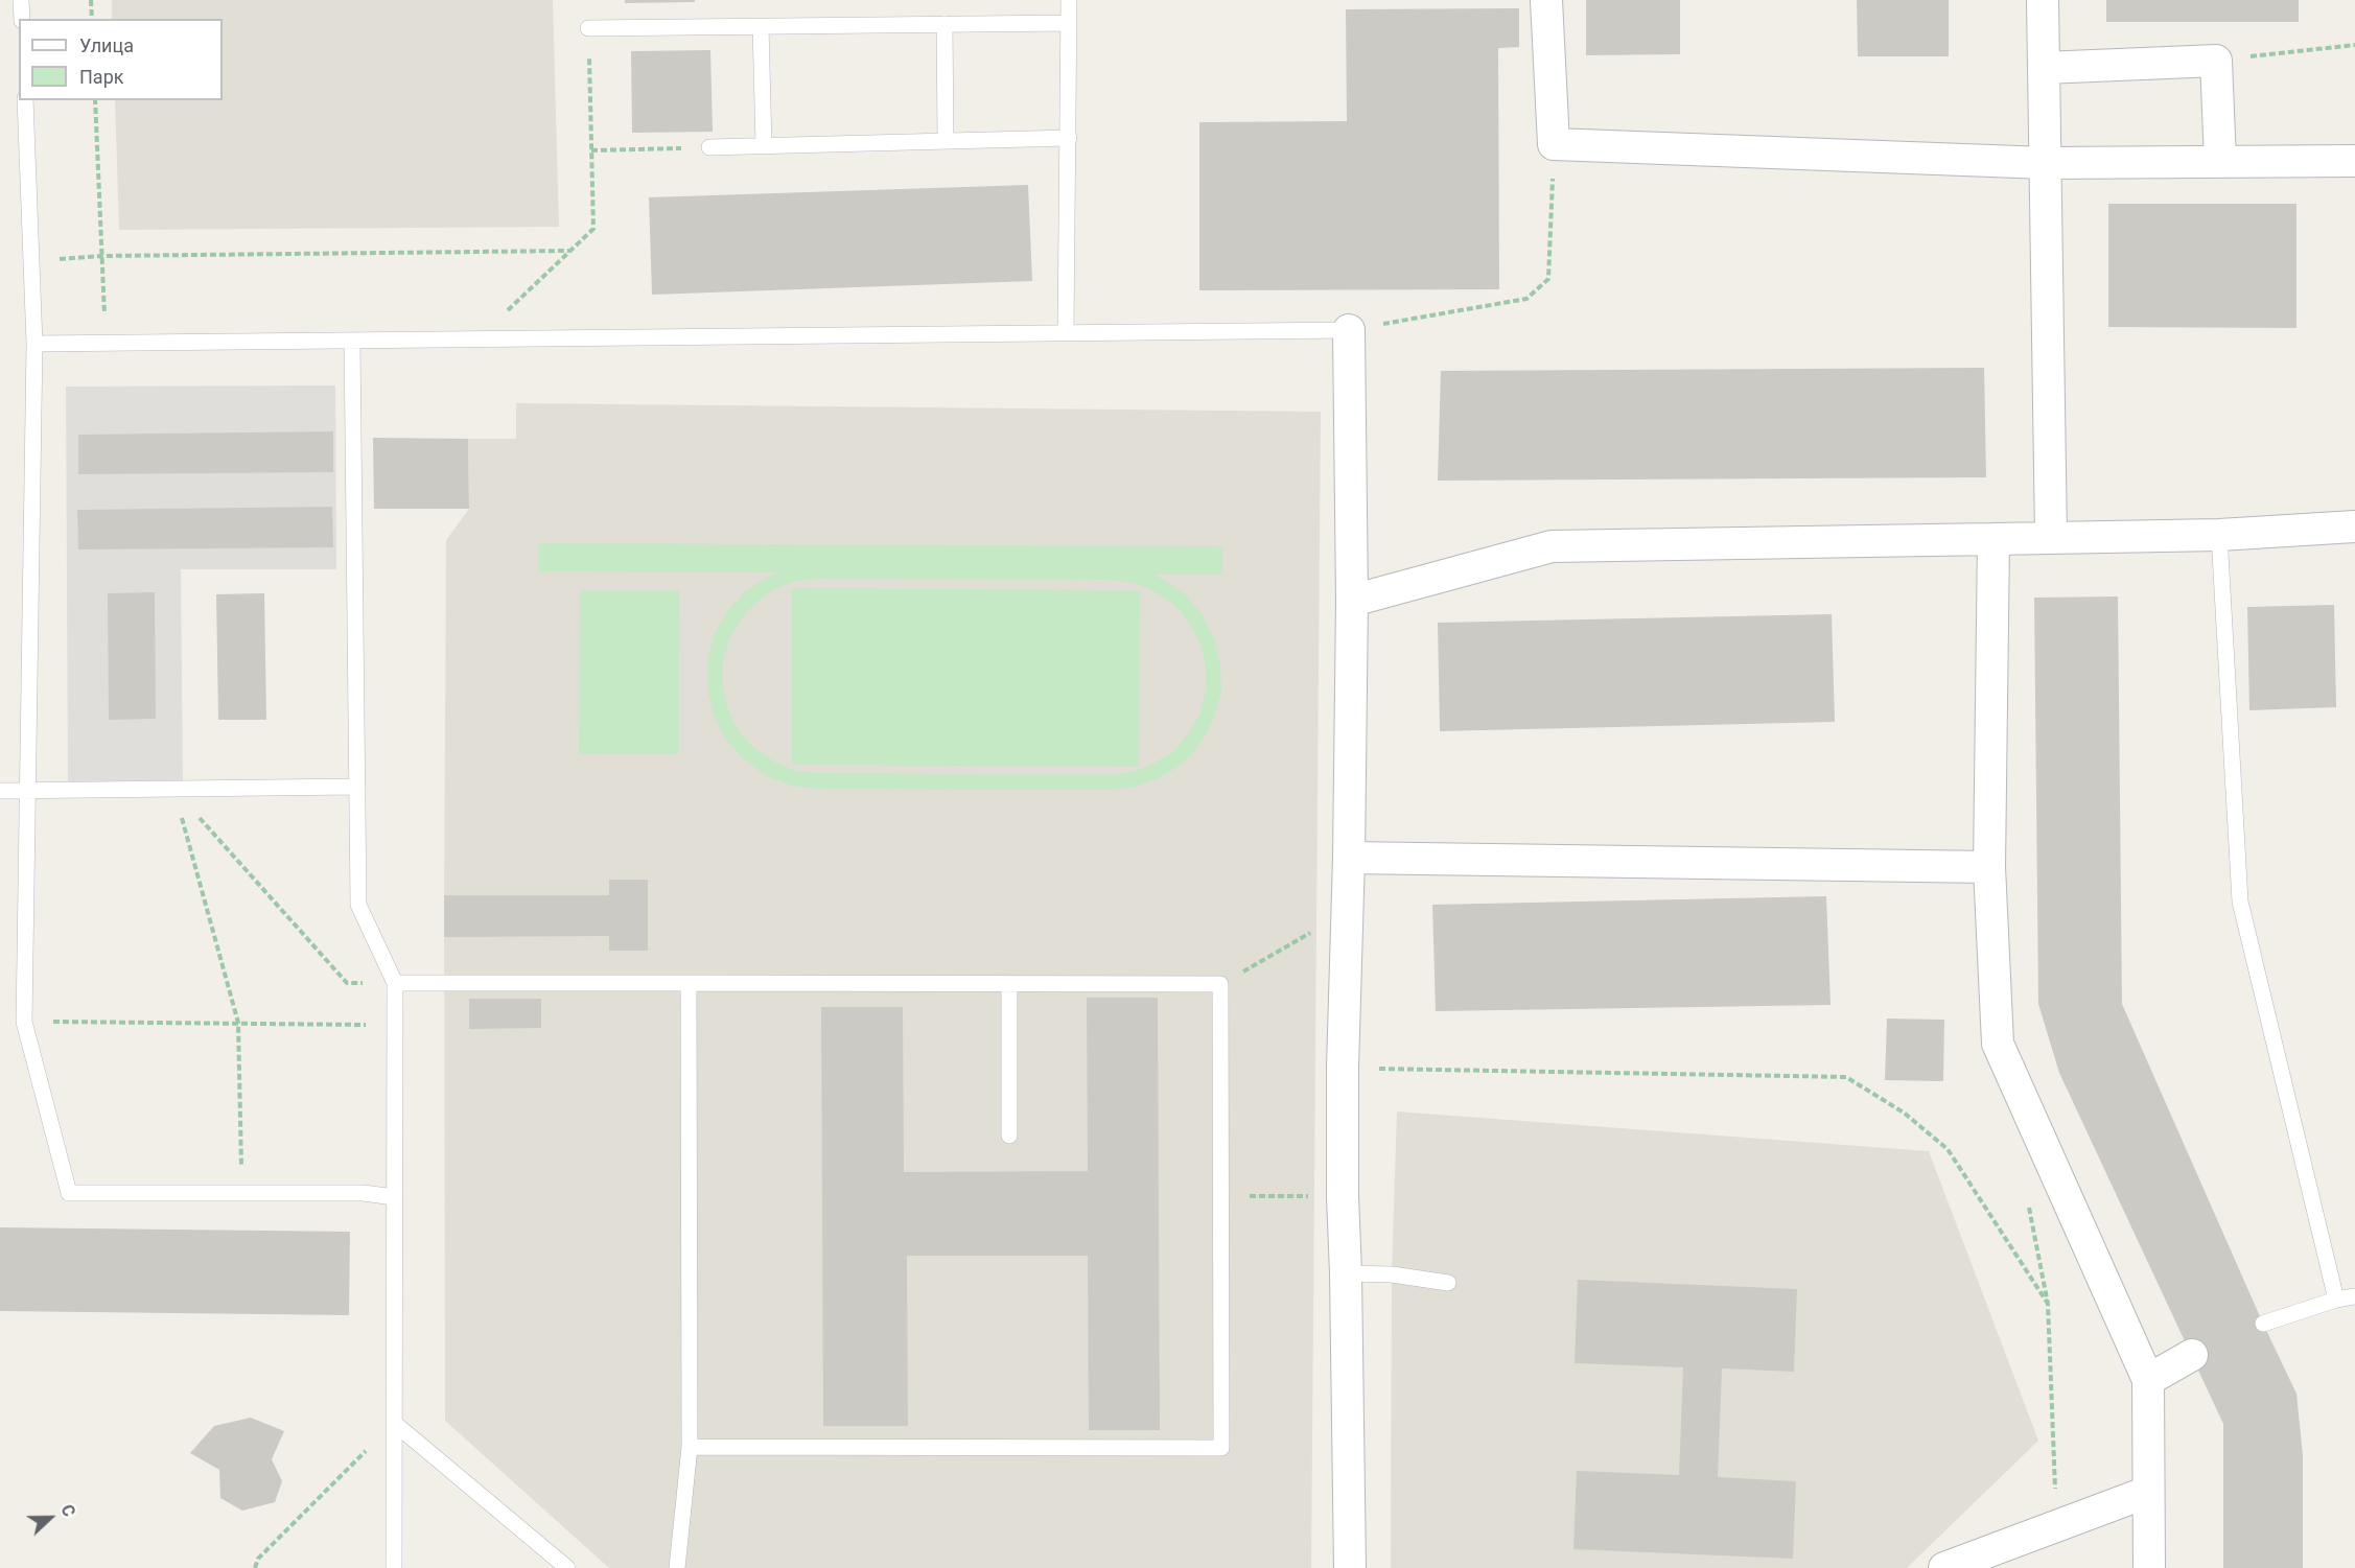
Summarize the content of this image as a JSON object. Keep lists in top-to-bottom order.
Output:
{
  "legend": ["Улица", "Парк"],
  "north": "right"
}
